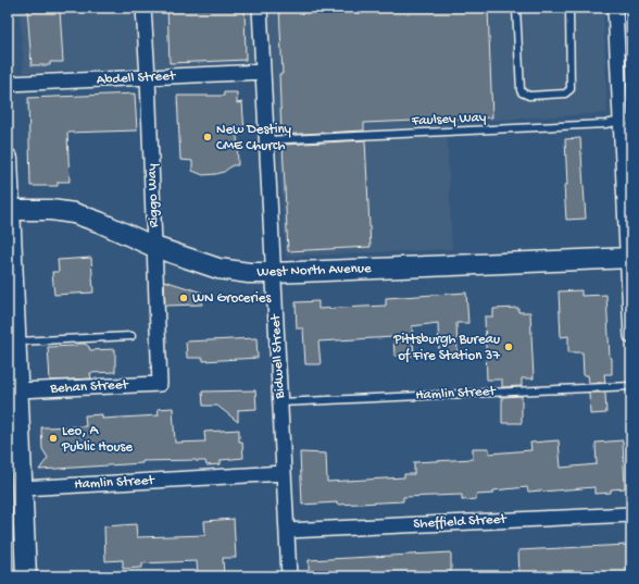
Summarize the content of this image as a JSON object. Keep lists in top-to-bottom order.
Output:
{
  "streets": {
    "street": [
      "Abdell Street",
      "Riggo Way",
      "West North Avenue",
      "Bidwell Street",
      "Behan Street",
      "Hamlin Street",
      "Sheffield Street"
    ],
    "lane": ["Faulsey Way"]
  },
  "crossings": [
    ["Abdell Street", "Riggo Way"],
    ["Abdell Street", "Bidwell Street"],
    ["Faulsey Way", "Bidwell Street"],
    ["Riggo Way", "West North Avenue"],
    ["Riggo Way", "Behan Street"],
    ["West North Avenue", "Bidwell Street"],
    ["Bidwell Street", "Hamlin Street"],
    ["Bidwell Street", "Sheffield Street"]
  ],
  "places": [
    "New Destiny CME Church",
    "WN Groceries",
    "Pittsburgh Bureau of Fire Station 37",
    "Leo, A Public House"
  ]
}
